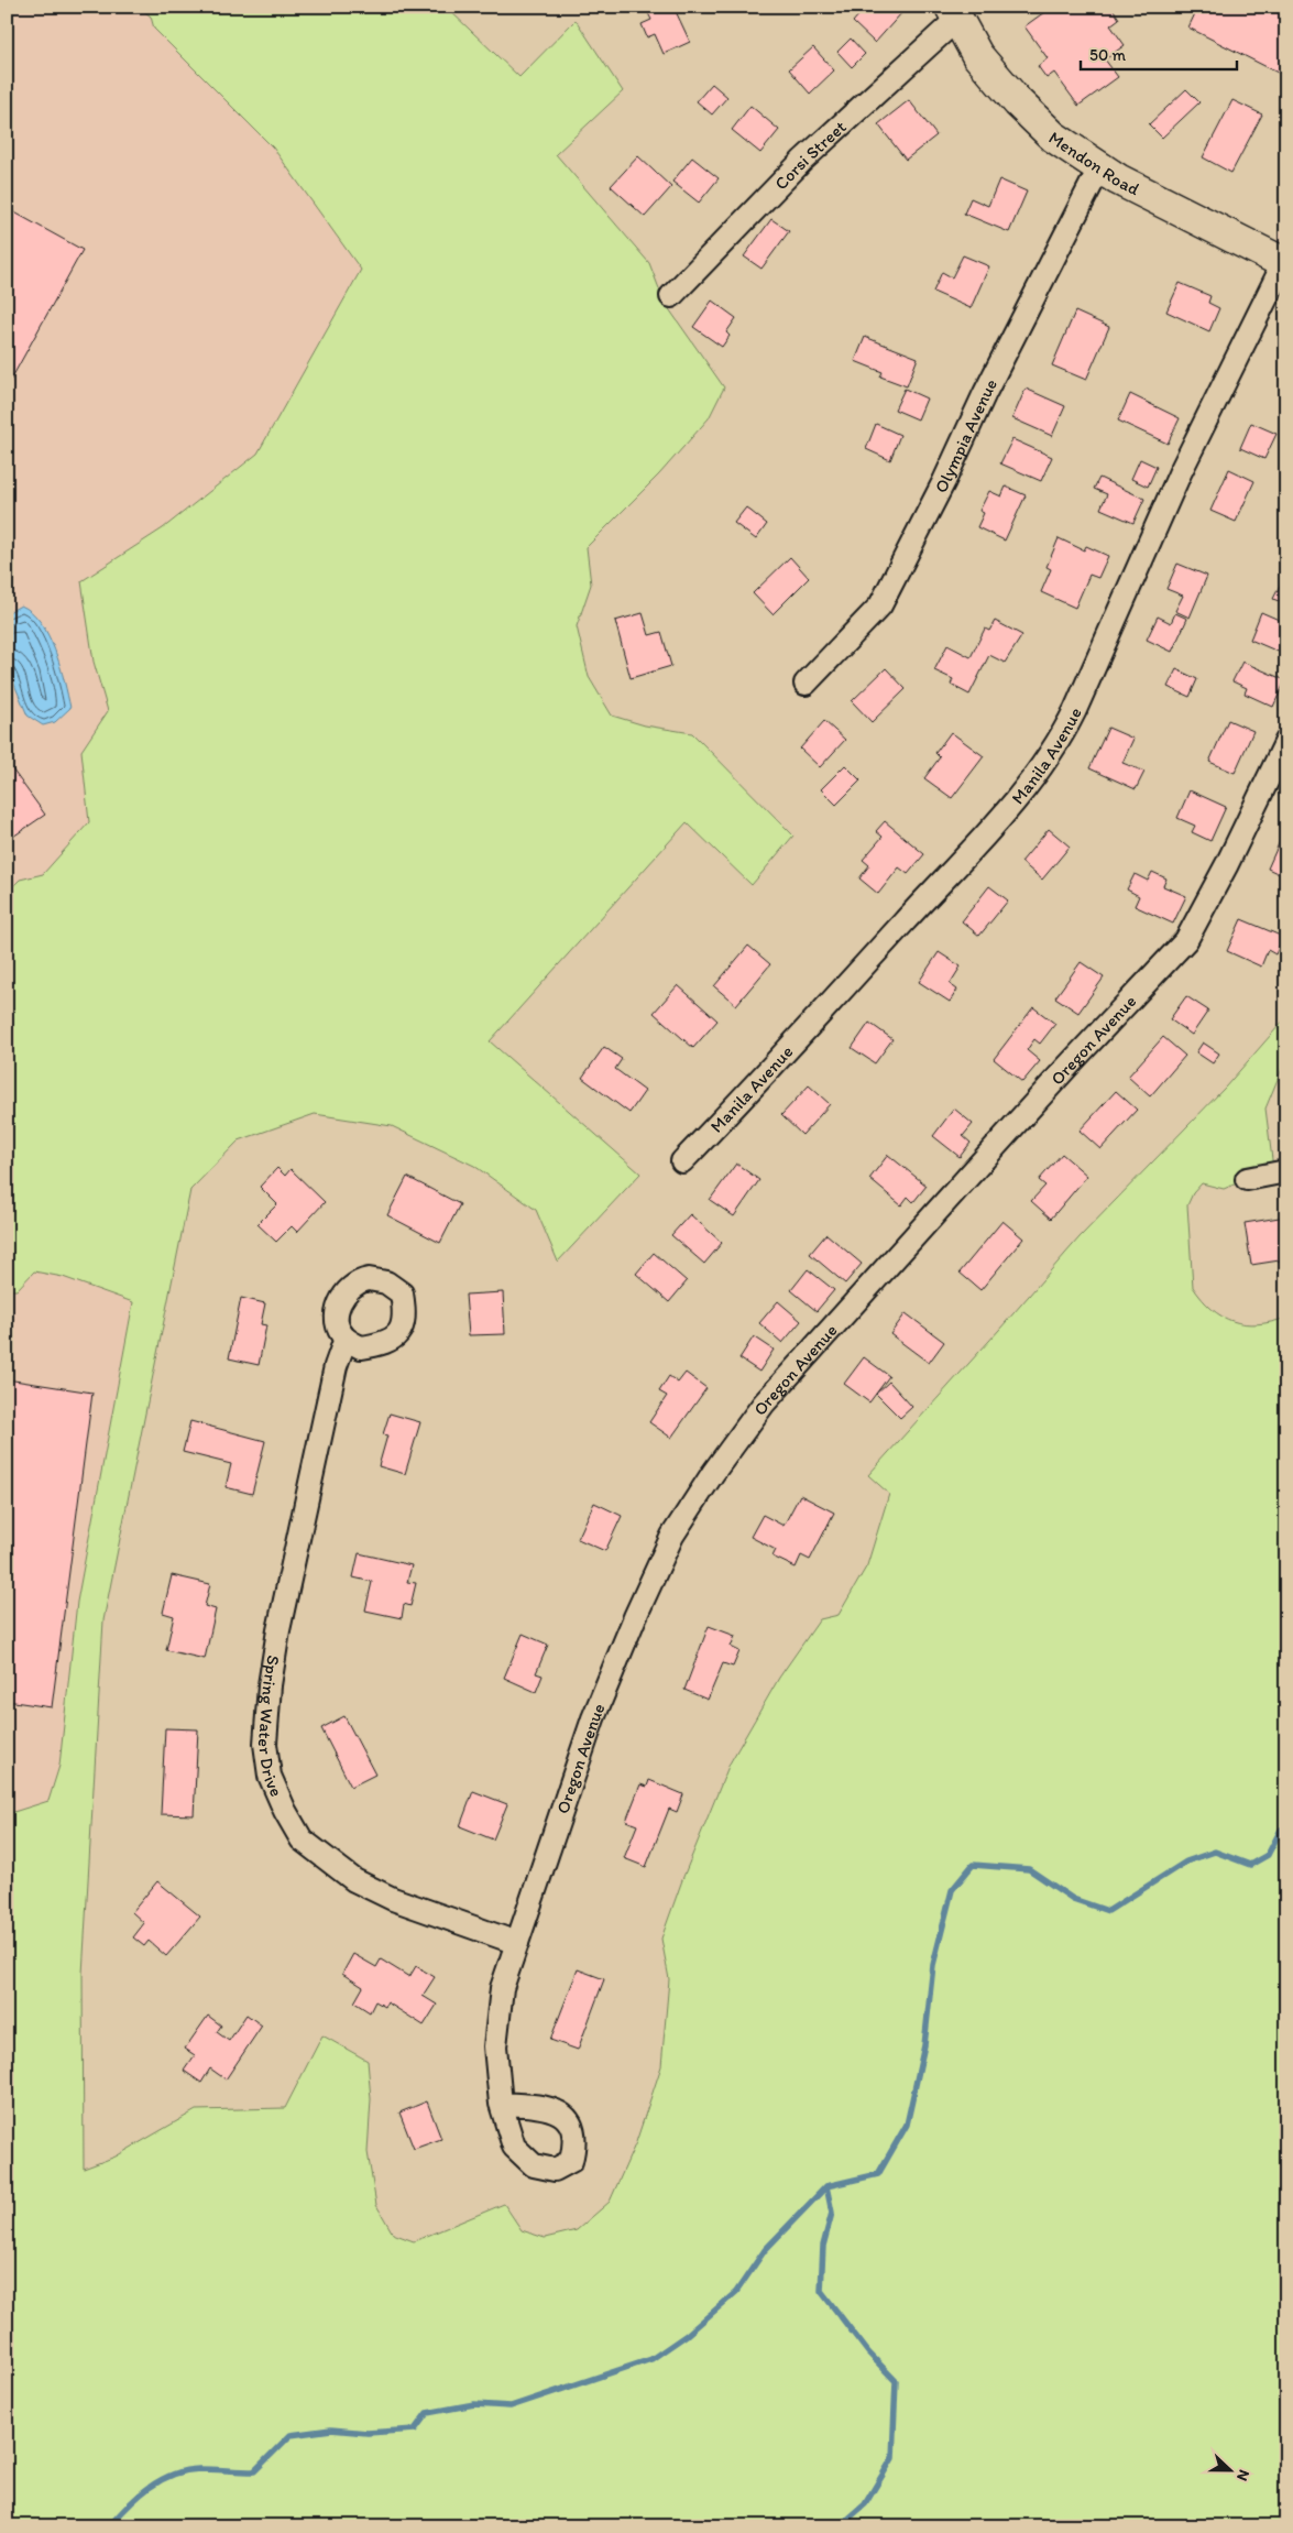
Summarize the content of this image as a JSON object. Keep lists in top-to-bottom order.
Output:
{
  "streets": {
    "main road": ["Mendon Road"],
    "street": [
      "Corsi Street",
      "Olympia Avenue",
      "Manila Avenue",
      "Oregon Avenue",
      "Spring Water Drive"
    ]
  },
  "crossings": [
    ["Corsi Street", "Mendon Road"],
    ["Mendon Road", "Olympia Avenue"],
    ["Mendon Road", "Manila Avenue"],
    ["Oregon Avenue", "Spring Water Drive"]
  ],
  "scale_bar": "50 m",
  "north": "right"
}
